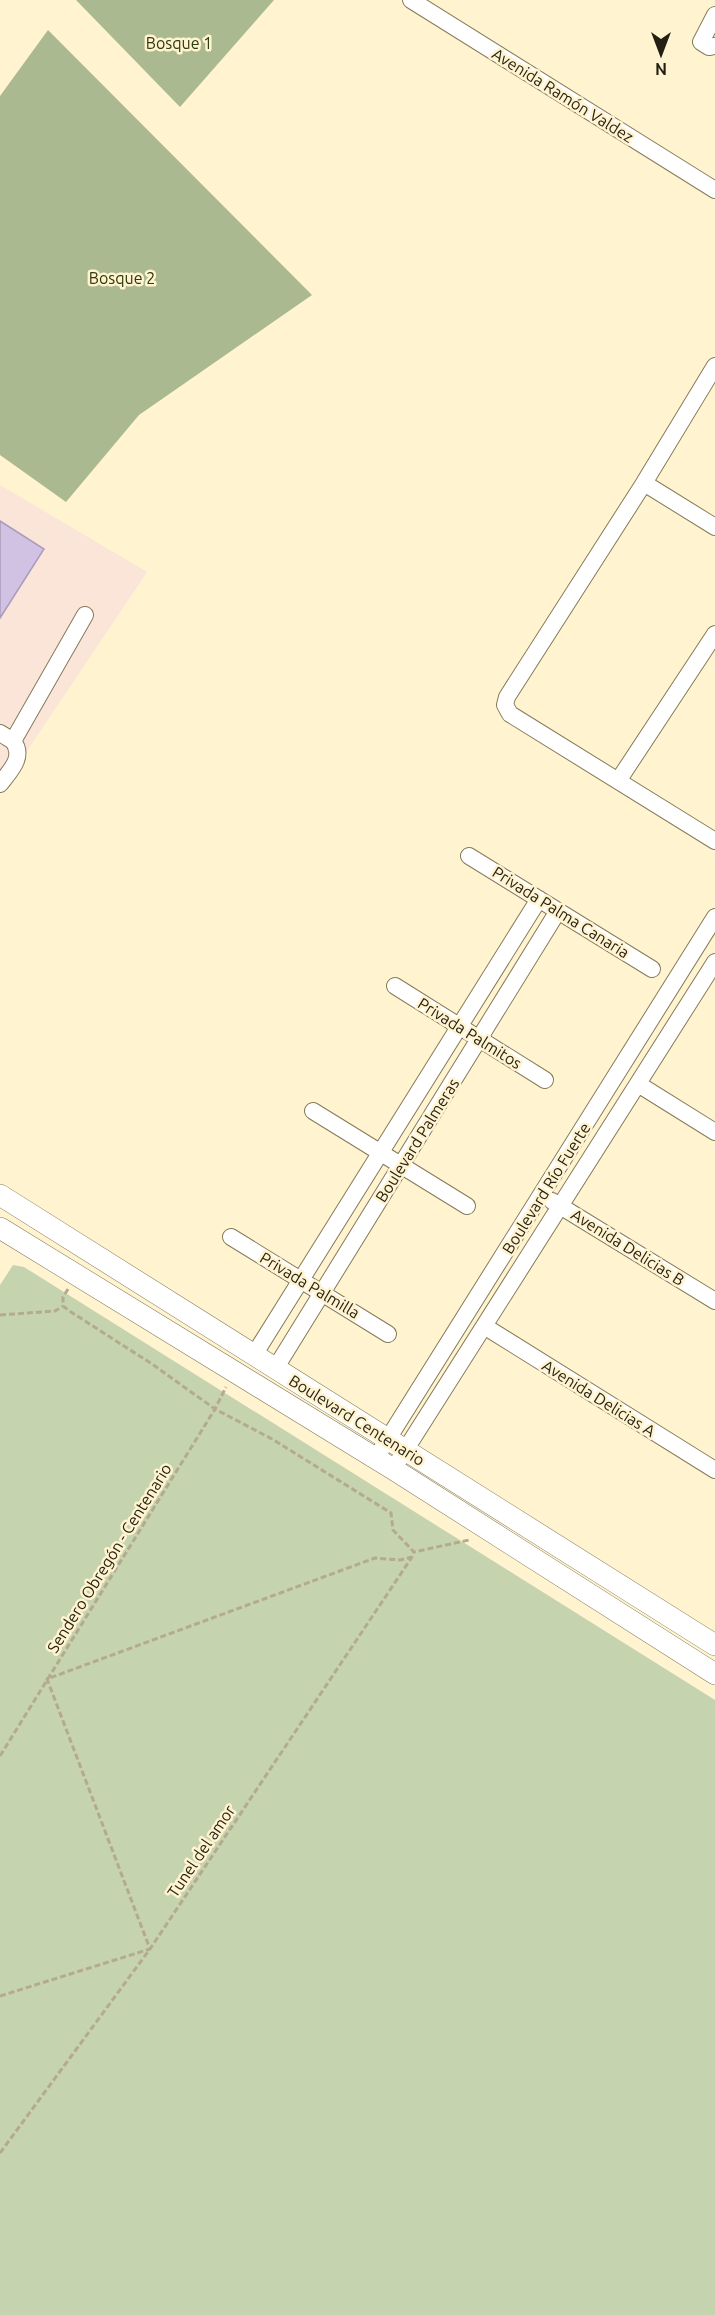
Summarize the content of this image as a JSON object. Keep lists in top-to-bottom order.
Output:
{
  "streets": {
    "main road": ["Boulevard Centenario"],
    "street": [
      "Avenida Ramón Valdez",
      "Privada Palma Canaria",
      "Privada Palmitos",
      "Boulevard Palmeras",
      "Boulevard Río Fuerte",
      "Avenida Delicias B",
      "Privada Palmilla",
      "Avenida Delicias A"
    ],
    "path": ["Sendero Obregón - Centenario", "Tunel del amor"]
  },
  "crossings": [
    ["Privada Palma Canaria", "Boulevard Palmeras"],
    ["Privada Palmitos", "Boulevard Palmeras"],
    ["Boulevard Palmeras", "Privada Palmilla"],
    ["Boulevard Palmeras", "Boulevard Centenario"],
    ["Boulevard Río Fuerte", "Avenida Delicias B"],
    ["Boulevard Río Fuerte", "Avenida Delicias A"],
    ["Boulevard Río Fuerte", "Boulevard Centenario"],
    ["Boulevard Centenario", "Sendero Obregón - Centenario"]
  ],
  "parks": ["Bosque 1", "Bosque 2"],
  "north": "bottom"
}
